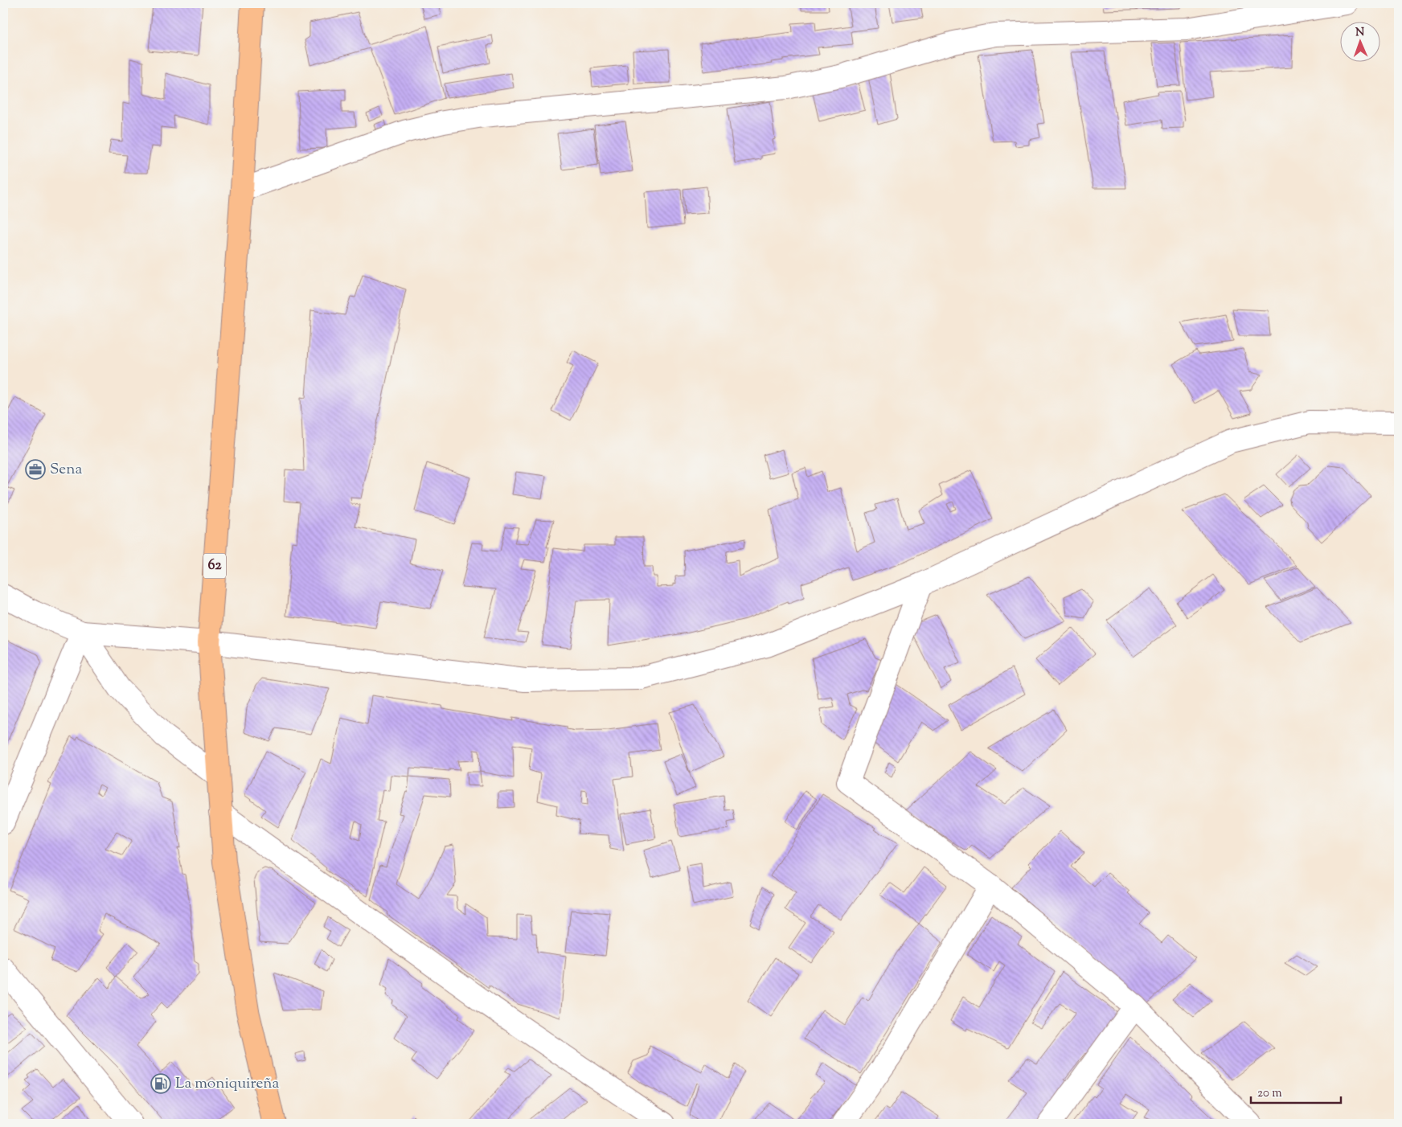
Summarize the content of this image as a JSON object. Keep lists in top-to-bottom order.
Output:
{
  "streets": {
    "main road": ["62"]
  },
  "places": {
    "office": ["Sena"],
    "fuel station": ["La moniquireña"]
  },
  "scale_bar": "20 m",
  "north": "top"
}
